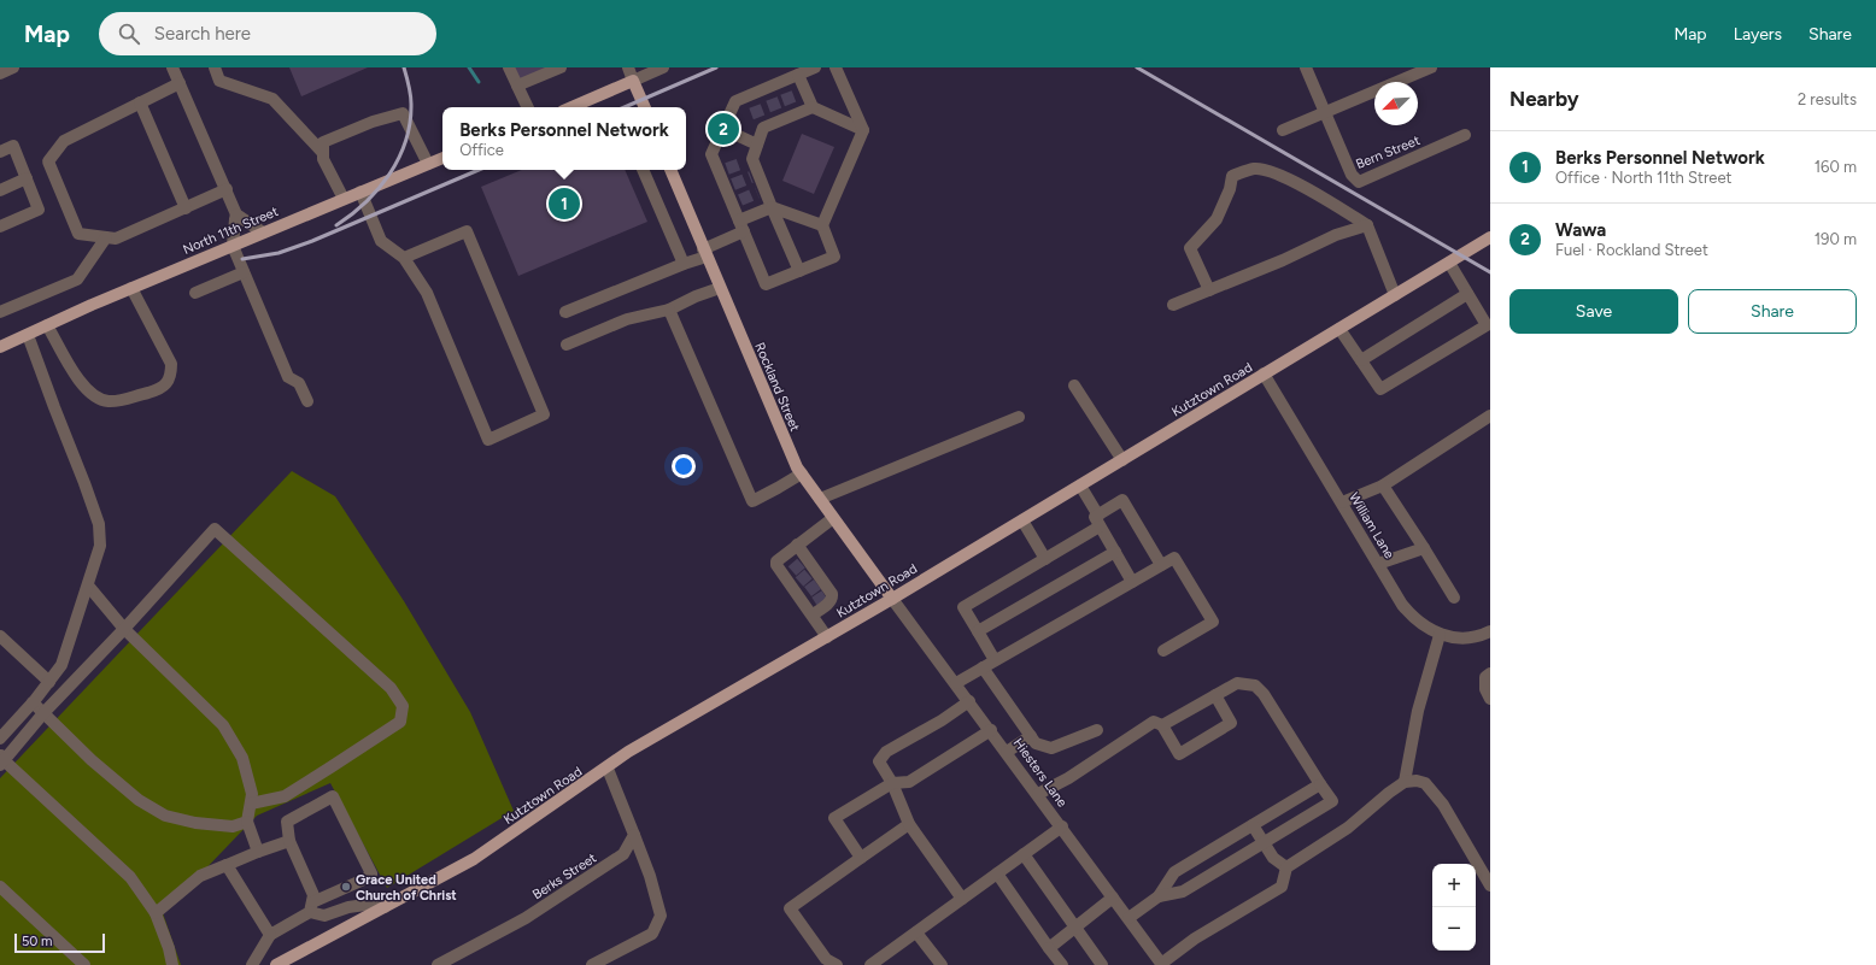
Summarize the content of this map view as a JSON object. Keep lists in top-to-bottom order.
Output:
{
  "streets": {
    "main road": ["North 11th Street", "Rockland Street", "Kutztown Road"],
    "street": [
      "Bern Street",
      "William Lane",
      "Hiesters Lane",
      "Berks Street"
    ]
  },
  "crossings": [
    ["Rockland Street", "Kutztown Road"],
    ["Rockland Street", "Hiesters Lane"],
    ["Kutztown Road", "William Lane"],
    ["Kutztown Road", "Hiesters Lane"]
  ],
  "places": ["Grace United Church of Christ"],
  "scale_bar": "50 m",
  "north": "bottom left",
  "page": {
    "header": "Map",
    "search": "Search here",
    "nav": ["Map", "Layers", "Share"],
    "heading": ["Nearby", "2 results"],
    "popup": ["Berks Personnel Network", "Office"],
    "pins": ["2", "1"],
    "list": [
      {
        "mark": "1",
        "name": "Berks Personnel Network",
        "note": "Office · North 11th Street",
        "value": "160 m"
      },
      {
        "mark": "2",
        "name": "Wawa",
        "note": "Fuel · Rockland Street",
        "value": "190 m"
      }
    ],
    "buttons": ["Save", "Share"],
    "map_buttons": ["+", "−"],
    "scale": "50 m"
  }
}
